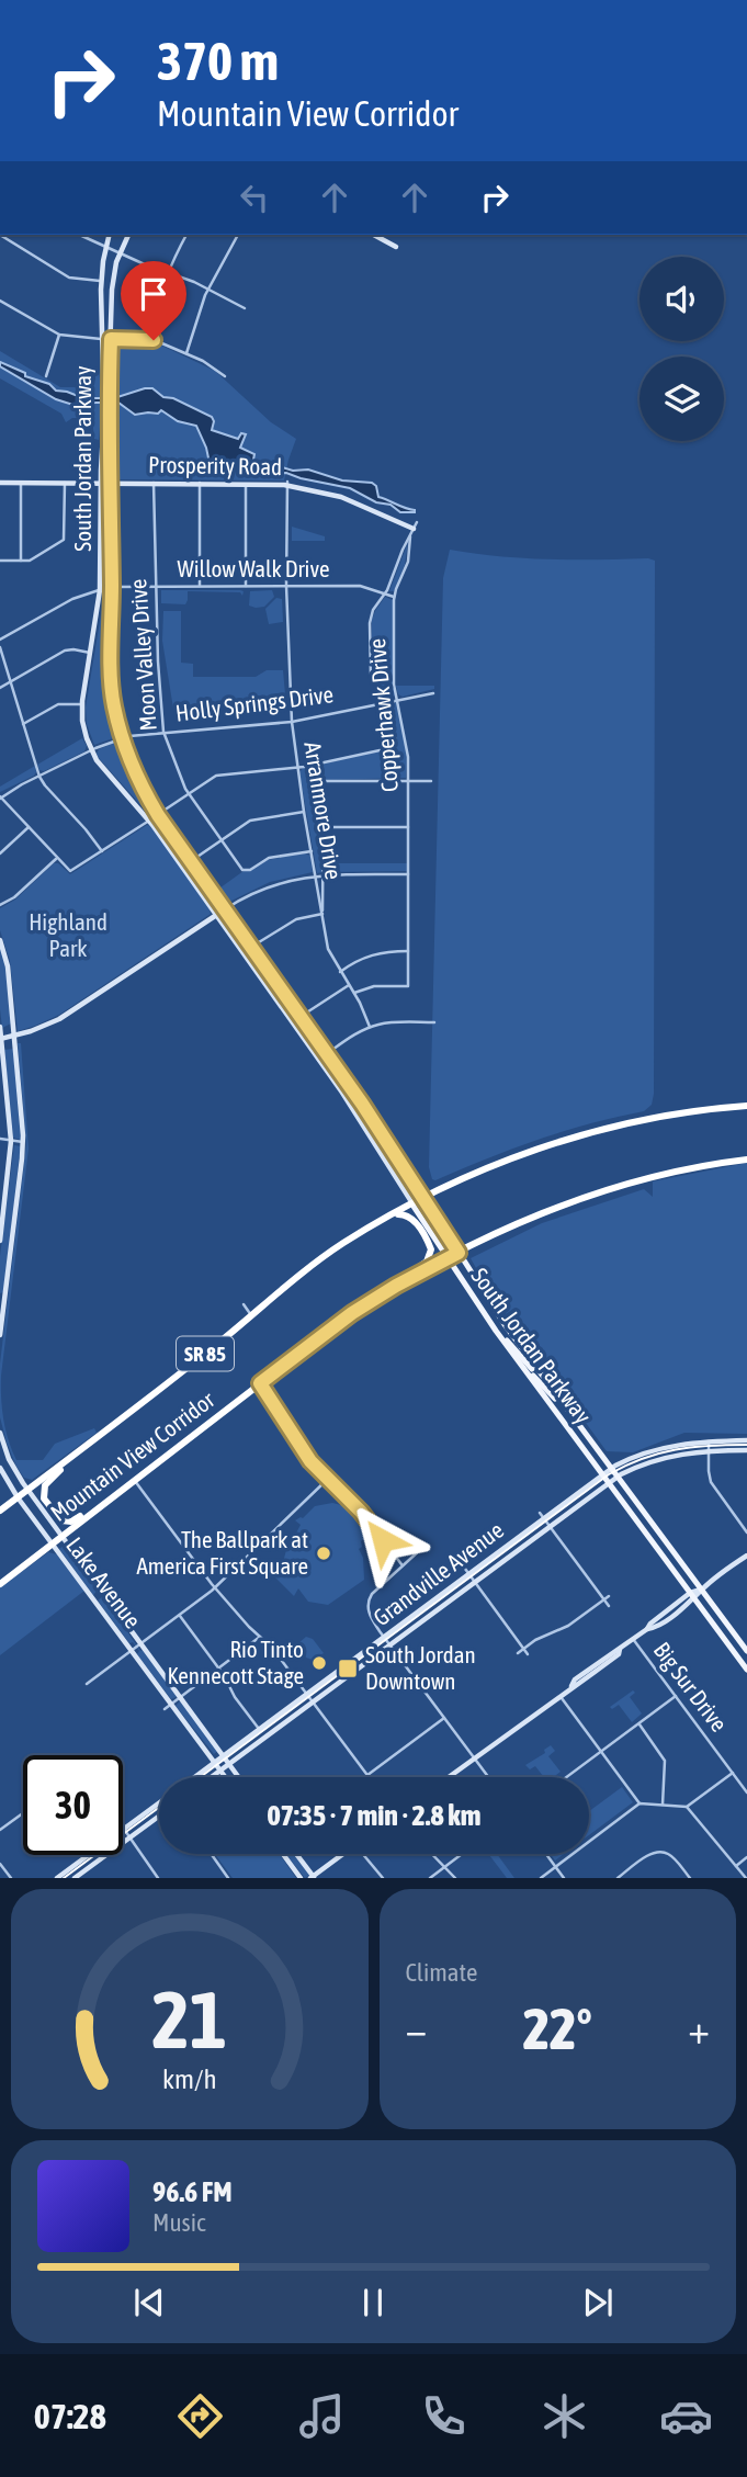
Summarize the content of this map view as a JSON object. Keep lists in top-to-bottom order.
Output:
{
  "streets": {
    "highway": ["SR 85", "Mountain View Corridor"],
    "main road": ["South Jordan Parkway"],
    "street": [
      "Prosperity Road",
      "Willow Walk Drive",
      "Moon Valley Drive",
      "Holly Springs Drive",
      "Copperhawk Drive",
      "Arranmore Drive",
      "Grandville Avenue",
      "Lake Avenue",
      "Big Sur Drive"
    ]
  },
  "crossings": [
    ["South Jordan Parkway", "Prosperity Road"],
    ["South Jordan Parkway", "Willow Walk Drive"],
    ["South Jordan Parkway", "Holly Springs Drive"],
    ["South Jordan Parkway", "Mountain View Corridor"],
    ["South Jordan Parkway", "Grandville Avenue"],
    ["Prosperity Road", "Moon Valley Drive"],
    ["Prosperity Road", "Copperhawk Drive"],
    ["Prosperity Road", "Arranmore Drive"],
    ["Willow Walk Drive", "Moon Valley Drive"],
    ["Willow Walk Drive", "Copperhawk Drive"],
    ["Willow Walk Drive", "Arranmore Drive"],
    ["Moon Valley Drive", "Holly Springs Drive"],
    ["Moon Valley Drive", "Arranmore Drive"],
    ["Holly Springs Drive", "Copperhawk Drive"],
    ["Holly Springs Drive", "Arranmore Drive"],
    ["Copperhawk Drive", "Arranmore Drive"],
    ["Mountain View Corridor", "Lake Avenue"],
    ["Grandville Avenue", "Lake Avenue"]
  ],
  "parks": ["Highland Park"],
  "places": {
    "other": ["The Ballpark at America First Square", "Rio Tinto Kennecott Stage"],
    "transit": ["South Jordan Downtown"]
  },
  "page": {
    "turn": ["370 m", "Mountain View Corridor"],
    "limit": "30",
    "trip": "07:35 · 7 min · 2.8 km",
    "tile": "Climate",
    "heat": ["−", "22°", "+"],
    "song": ["96.6 FM", "Music"],
    "tabs": "07:28",
    "gauge": ["21", "km/h"]
  }
}
